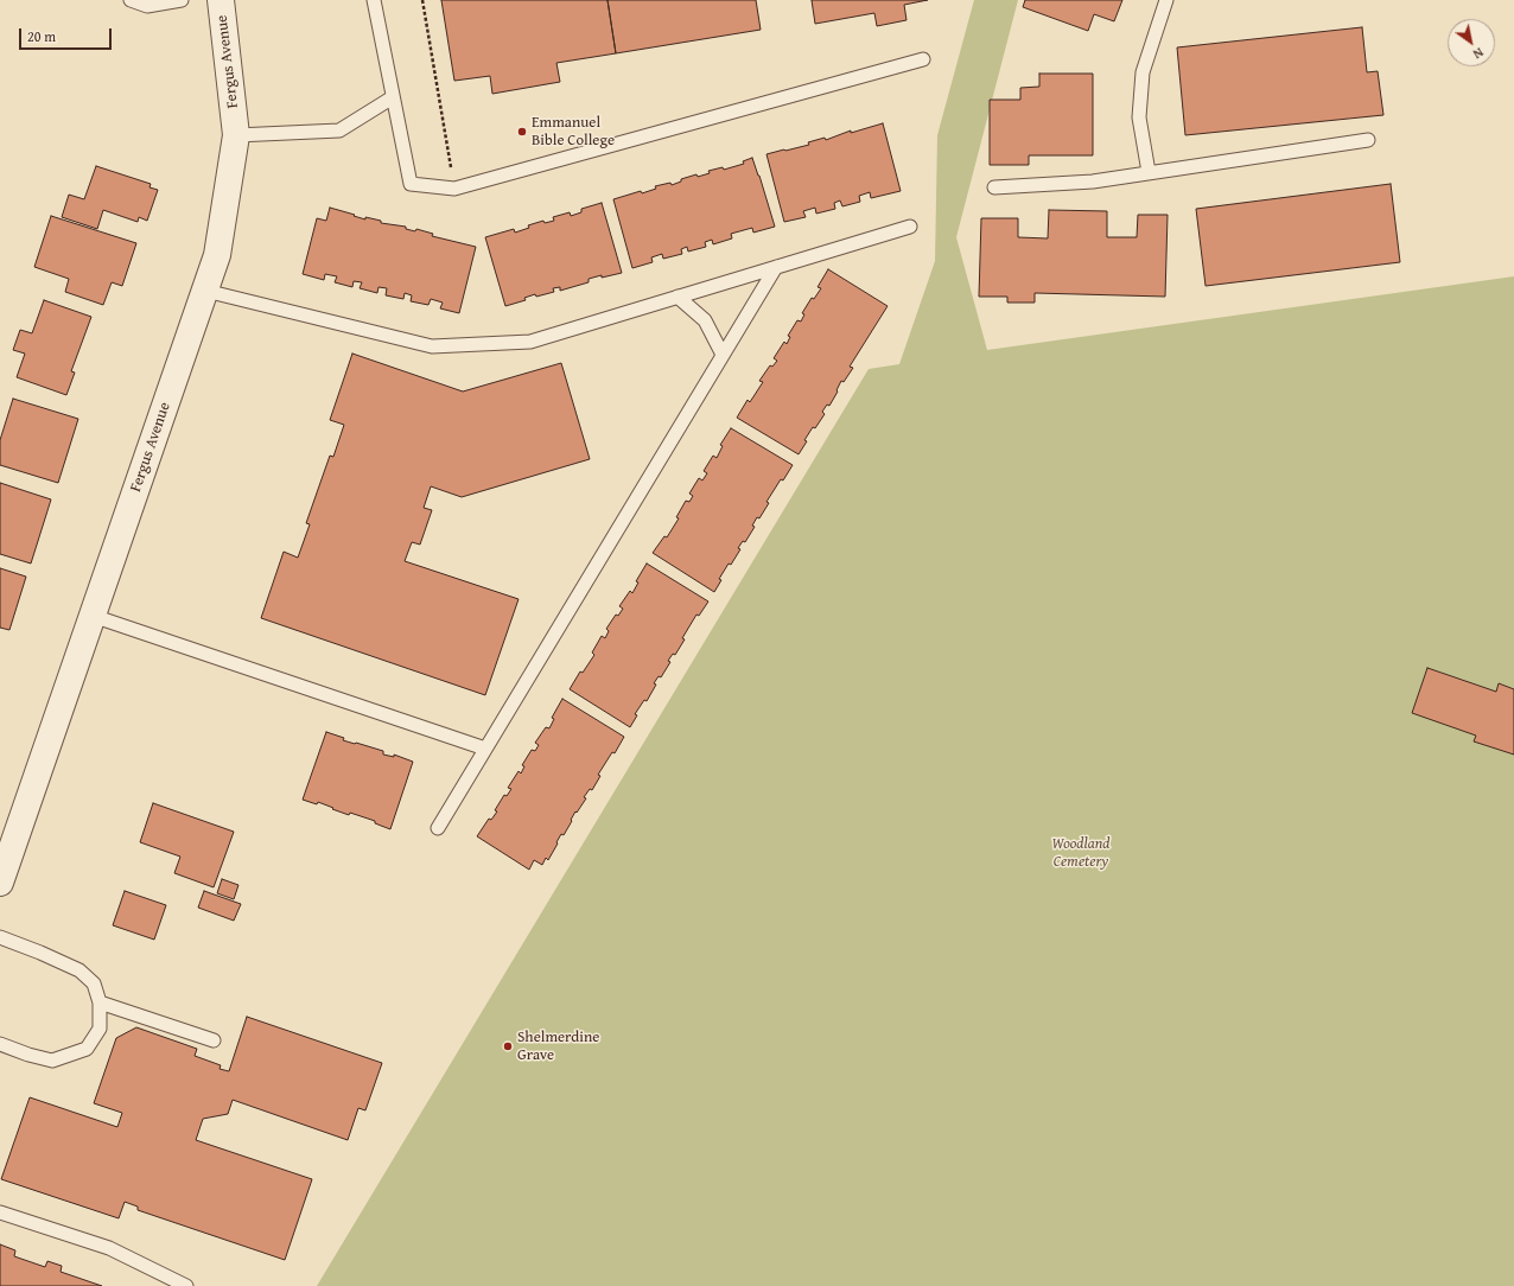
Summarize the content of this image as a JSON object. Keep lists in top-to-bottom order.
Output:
{
  "streets": {
    "street": ["Fergus Avenue"]
  },
  "parks": ["Woodland Cemetery"],
  "places": ["Emmanuel Bible College", "Shelmerdine Grave"],
  "scale_bar": "20 m",
  "north": "bottom right"
}
